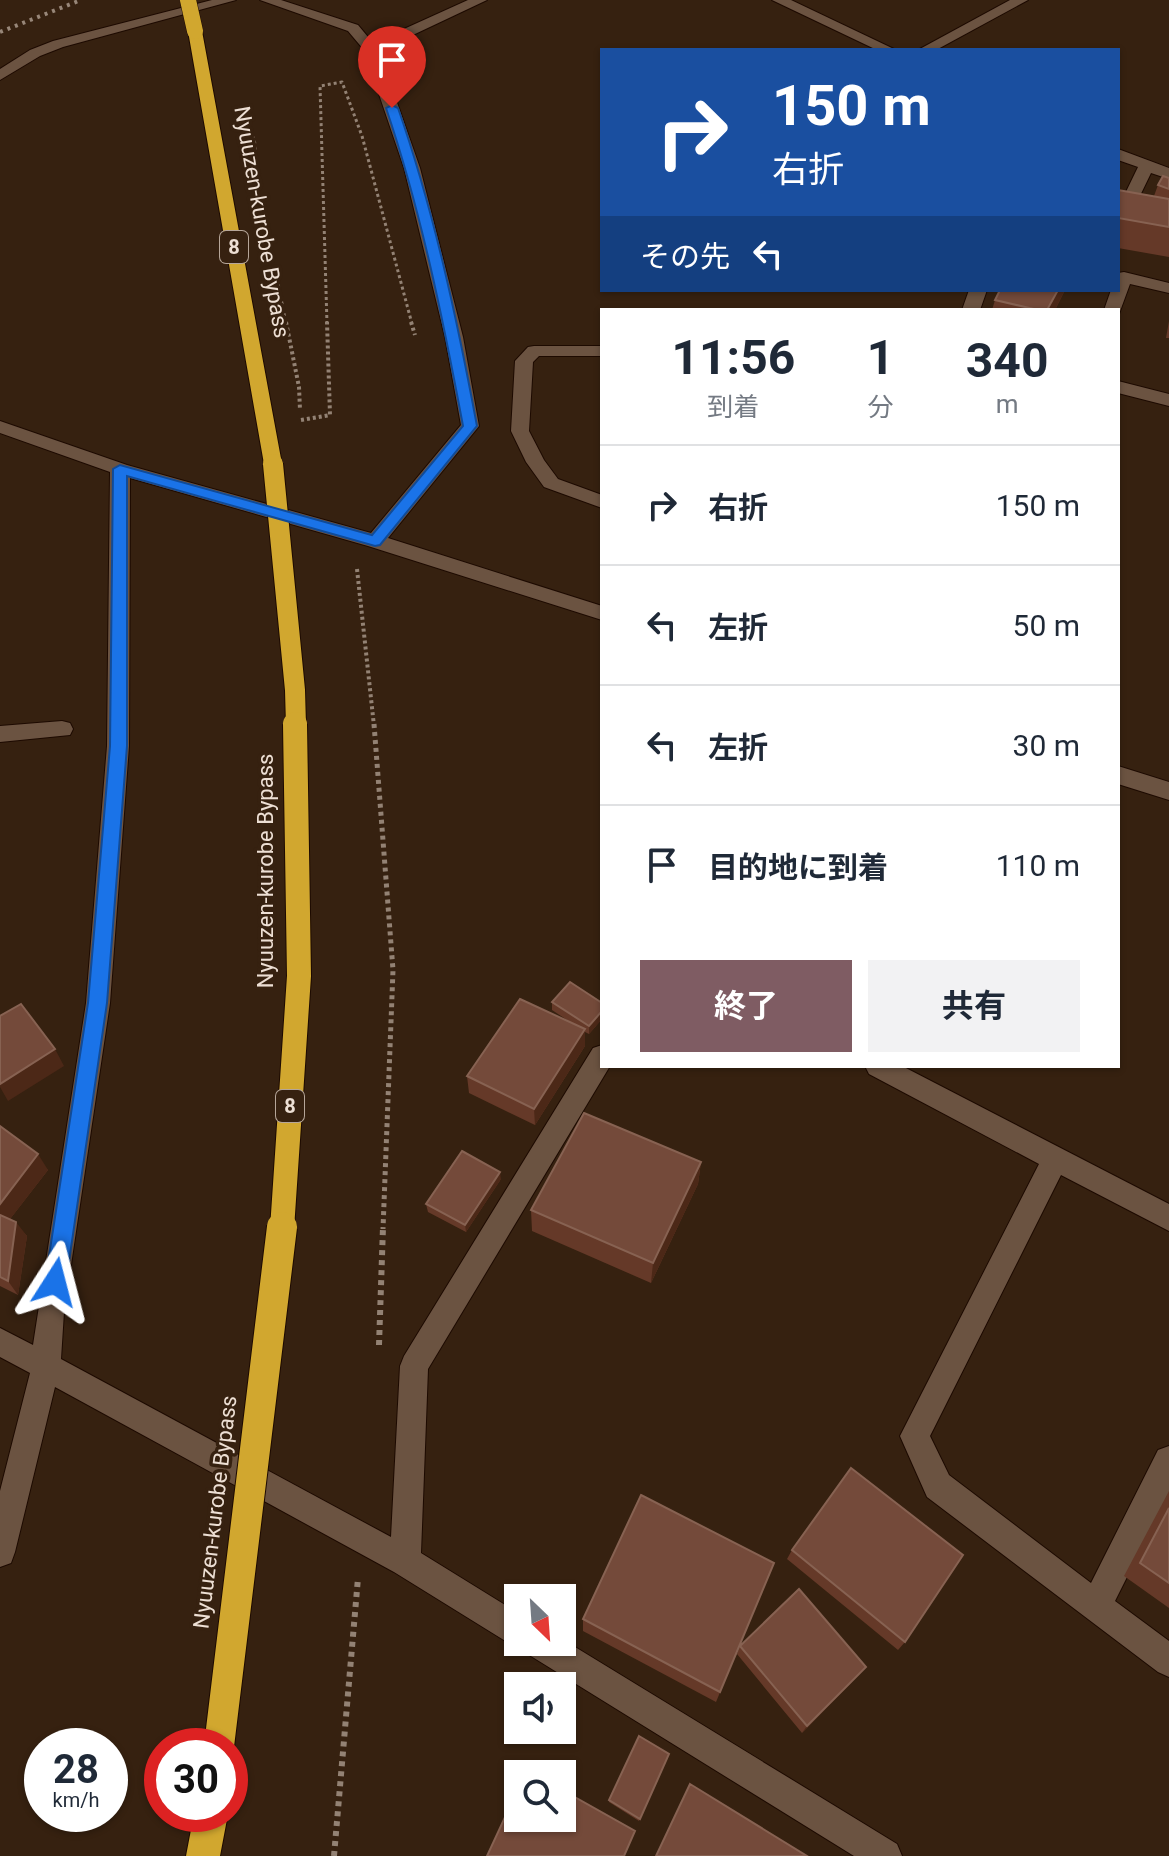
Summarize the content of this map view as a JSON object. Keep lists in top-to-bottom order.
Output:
{
  "streets": {
    "highway": ["Nyuuzen-kurobe Bypass", "8"]
  },
  "north": "bottom right",
  "page": {
    "turn": ["150 m", "右折"],
    "then": "その先",
    "eta": [
      "11:56",
      "到着",
      "1",
      "分",
      "340",
      "m"
    ],
    "list": [
      {
        "name": "右折",
        "value": "150 m"
      },
      {
        "name": "左折",
        "value": "50 m"
      },
      {
        "name": "左折",
        "value": "30 m"
      },
      {
        "name": "目的地に到着",
        "value": "110 m"
      }
    ],
    "buttons": ["終了", "共有"],
    "speed": "28 km/h",
    "limit": "30"
  }
}
